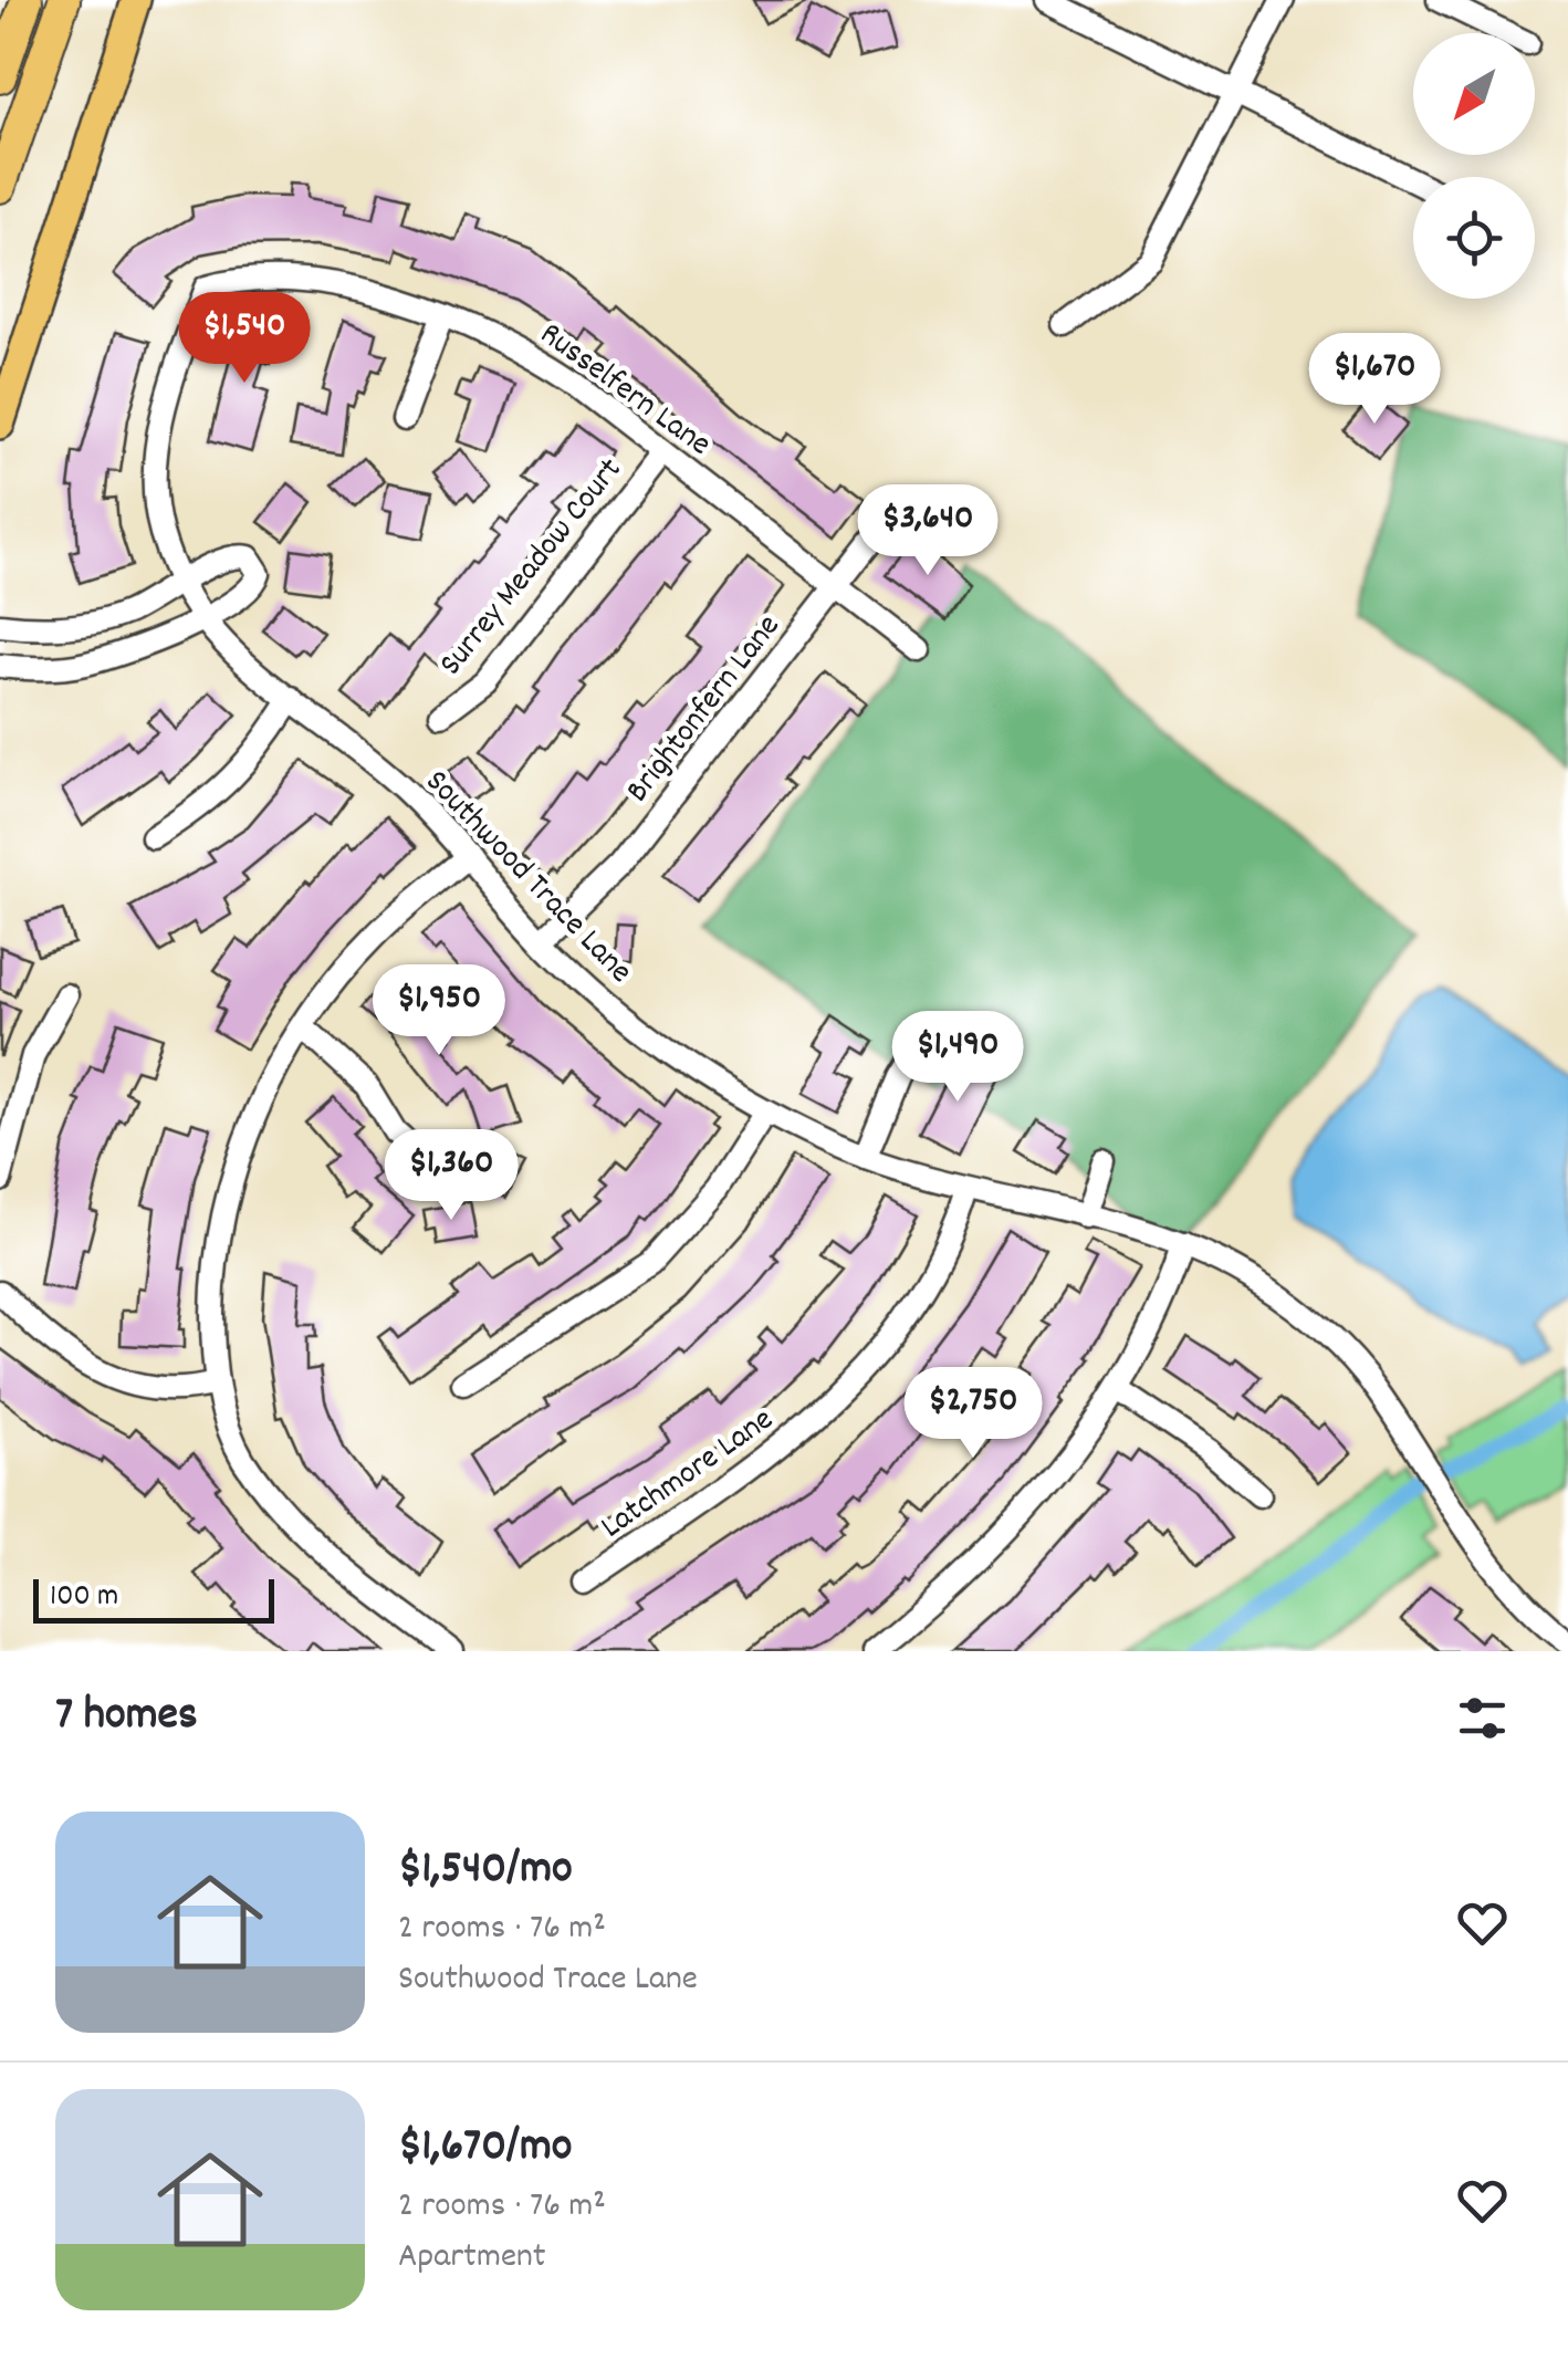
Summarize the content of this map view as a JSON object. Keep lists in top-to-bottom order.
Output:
{
  "streets": {
    "street": [
      "Russelfern Lane",
      "Surrey Meadow Court",
      "Brightonfern Lane",
      "Southwood Trace Lane",
      "Latchmore Lane"
    ]
  },
  "crossings": [
    ["Russelfern Lane", "Surrey Meadow Court"],
    ["Russelfern Lane", "Brightonfern Lane"],
    ["Russelfern Lane", "Southwood Trace Lane"],
    ["Brightonfern Lane", "Southwood Trace Lane"],
    ["Southwood Trace Lane", "Latchmore Lane"]
  ],
  "scale_bar": "100 m",
  "north": "bottom left",
  "page": {
    "price": [
      "$1,540",
      "$1,670",
      "$3,640",
      "$1,950",
      "$1,490",
      "$1,360",
      "$2,750"
    ],
    "scale": "100 m",
    "heading": "7 homes",
    "list": [
      {
        "name": "$1,540/mo",
        "note": "2 rooms · 76 m² · Southwood Trace Lane"
      },
      {
        "name": "$1,670/mo",
        "note": "2 rooms · 76 m² · Apartment"
      }
    ]
  }
}
